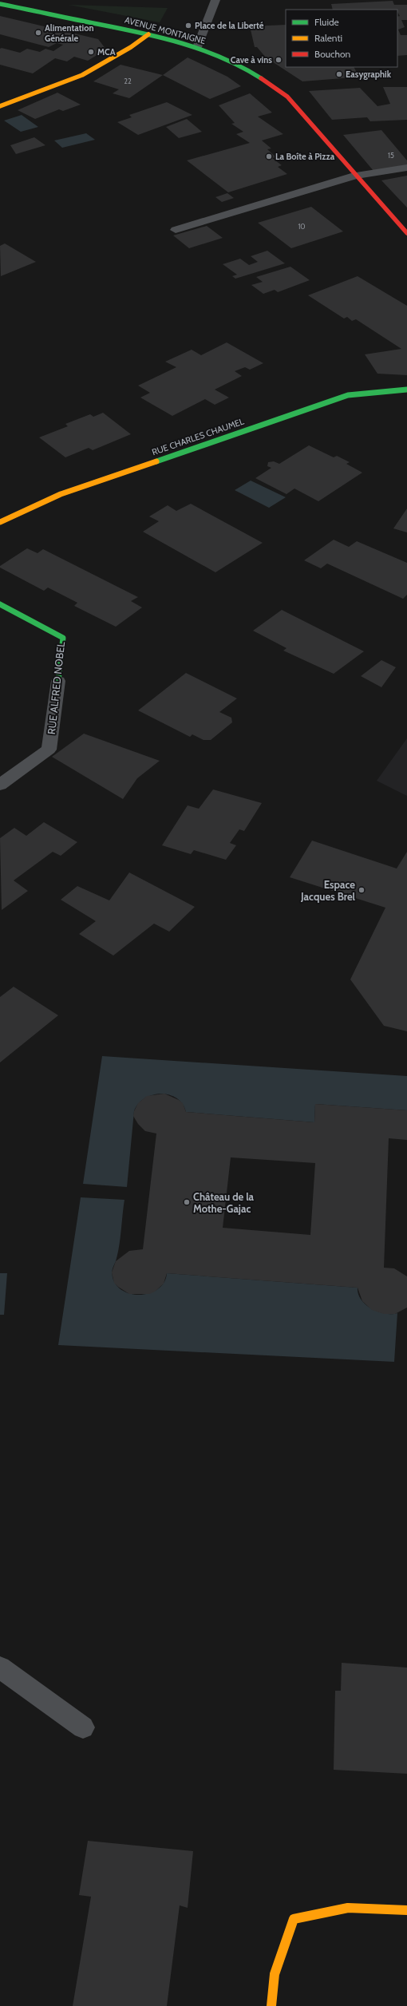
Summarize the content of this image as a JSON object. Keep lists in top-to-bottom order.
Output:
{
  "streets": {
    "street": ["AVENUE MONTAIGNE", "RUE CHARLES CHAUMEL", "RUE ALFRED NOBEL"]
  },
  "places": [
    "Place de la Liberté",
    "Alimentation Générale",
    "MCA",
    "Cave à vins",
    "Easygraphik",
    "La Boîte à Pizza",
    "Espace Jacques Brel",
    "Château de la Mothe-Gajac"
  ],
  "house_numbers": ["22", "15", "10"],
  "legend": ["Fluide", "Ralenti", "Bouchon"]
}
